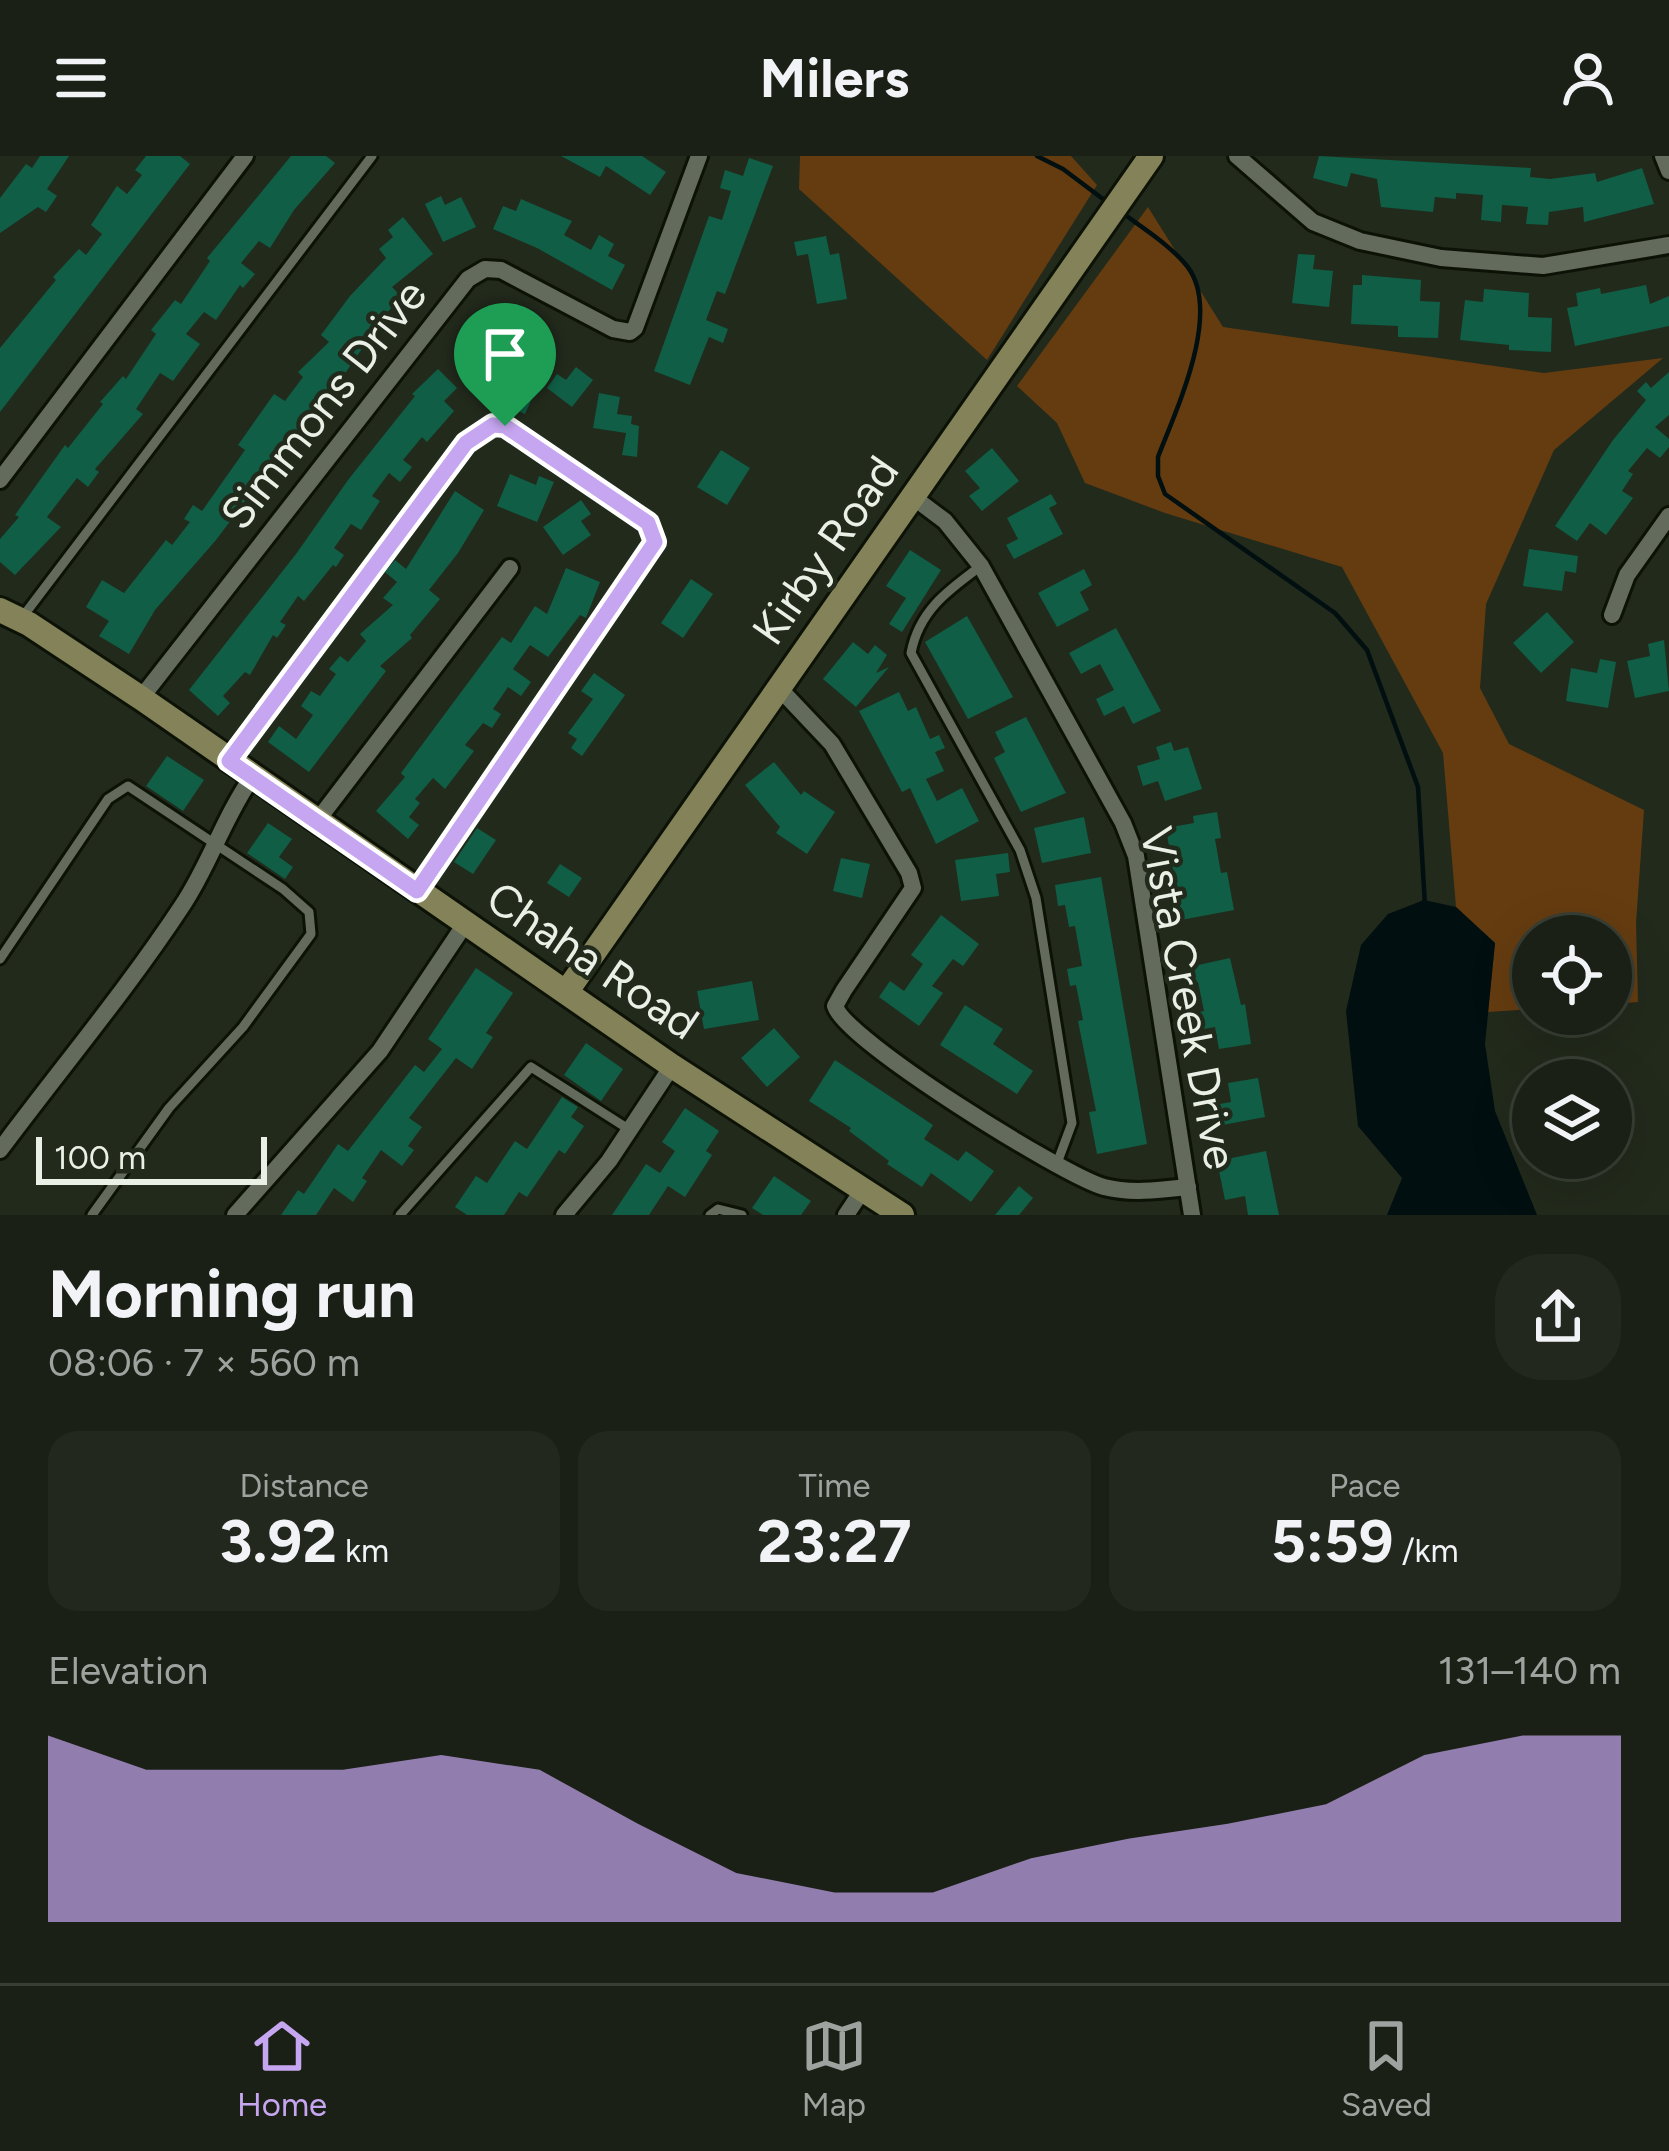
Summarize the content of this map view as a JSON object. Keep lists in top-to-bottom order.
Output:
{
  "streets": {
    "street": [
      "Simmons Drive",
      "Kirby Road",
      "Chaha Road",
      "Vista Creek Drive"
    ]
  },
  "crossings": [
    ["Simmons Drive", "Chaha Road"],
    ["Kirby Road", "Chaha Road"],
    ["Kirby Road", "Vista Creek Drive"]
  ],
  "scale_bar": "100 m",
  "page": {
    "header": "Milers",
    "scale": "100 m",
    "heading": ["Morning run", "08:06 · 7 × 560 m"],
    "stats": [
      ["Distance", "3.92 km"],
      ["Time", "23:27"],
      ["Pace", "5:59 /km"]
    ],
    "chart": ["Elevation", "131–140 m"],
    "tabs": ["Home", "Map", "Saved"]
  }
}
